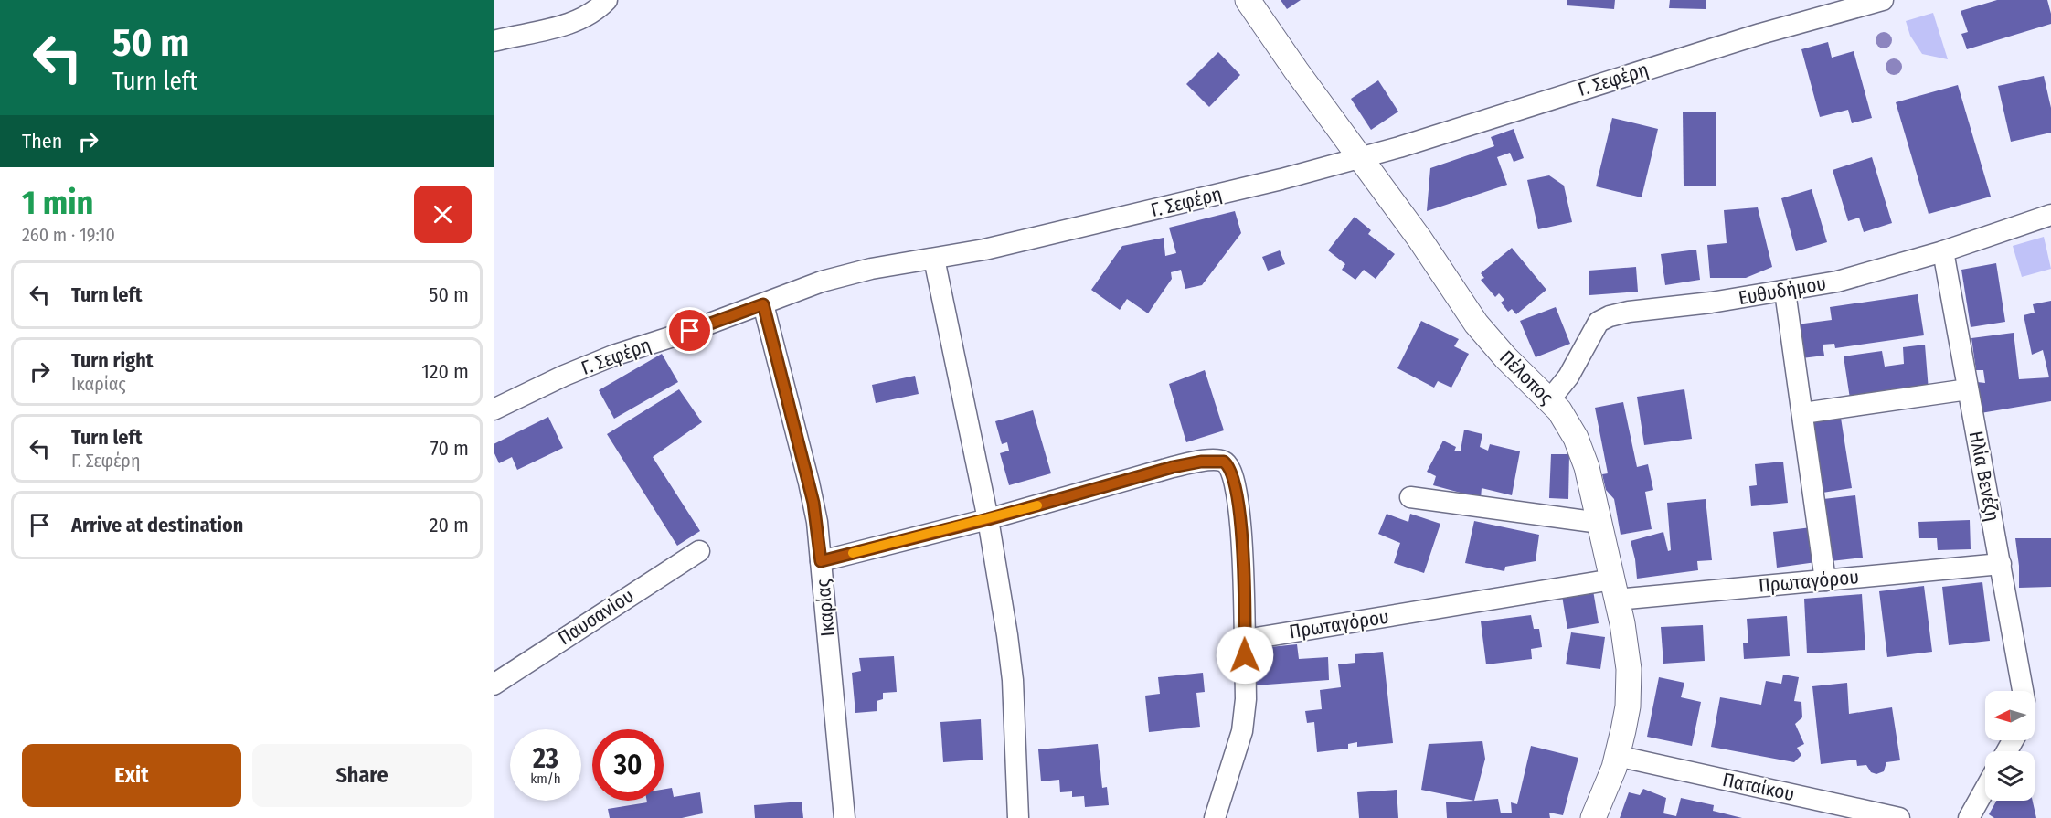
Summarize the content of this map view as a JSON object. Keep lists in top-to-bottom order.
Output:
{
  "streets": {
    "street": [
      "Γ. Σεφέρη",
      "Ευθυδήμου",
      "Πέλοπος",
      "Ηλία Βενέζη",
      "Πρωταγόρου",
      "Ικαρίας",
      "Παυσανίου",
      "Παταίκου"
    ]
  },
  "crossings": [
    ["Γ. Σεφέρη", "Πέλοπος"],
    ["Γ. Σεφέρη", "Ικαρίας"],
    ["Ευθυδήμου", "Πέλοπος"],
    ["Ευθυδήμου", "Ηλία Βενέζη"],
    ["Πέλοπος", "Πρωταγόρου"],
    ["Πέλοπος", "Παταίκου"],
    ["Ηλία Βενέζη", "Πρωταγόρου"]
  ],
  "north": "left",
  "page": {
    "turn": ["50 m", "Turn left"],
    "then": "Then",
    "heading": ["1 min", "260 m · 19:10"],
    "list": [
      {
        "name": "Turn left",
        "value": "50 m"
      },
      {
        "name": "Turn right",
        "note": "Ικαρίας",
        "value": "120 m"
      },
      {
        "name": "Turn left",
        "note": "Γ. Σεφέρη",
        "value": "70 m"
      },
      {
        "name": "Arrive at destination",
        "value": "20 m"
      }
    ],
    "speed": "23 km/h",
    "limit": "30",
    "buttons": ["Exit", "Share"]
  }
}
